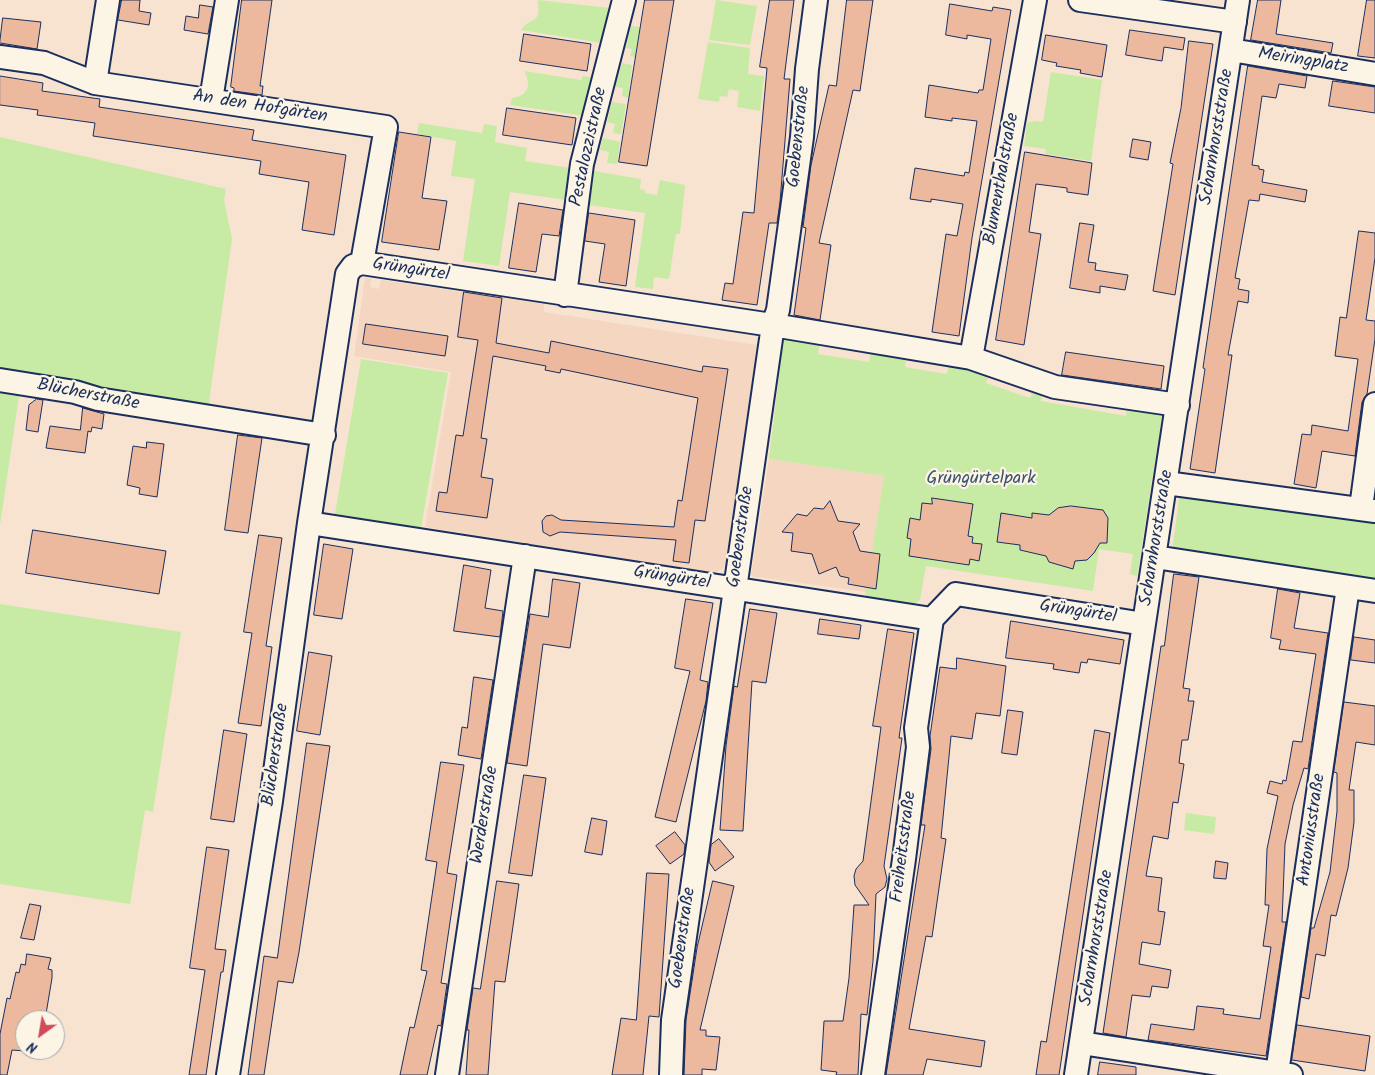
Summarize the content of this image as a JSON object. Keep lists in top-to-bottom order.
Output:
{
  "streets": {
    "street": [
      "Meiringplatz",
      "An den Hofgärten",
      "Goebenstraße",
      "Scharnhorststraße",
      "Pestalozzistraße",
      "Blumenthalstraße",
      "Grüngürtel",
      "Blücherstraße",
      "Werderstraße",
      "Antoniusstraße",
      "Freiheitsstraße"
    ]
  },
  "crossings": [
    ["Meiringplatz", "Scharnhorststraße"],
    ["An den Hofgärten", "Grüngürtel"],
    ["An den Hofgärten", "Blücherstraße"],
    ["Goebenstraße", "Grüngürtel"],
    ["Scharnhorststraße", "Grüngürtel"],
    ["Pestalozzistraße", "Grüngürtel"],
    ["Blumenthalstraße", "Grüngürtel"],
    ["Grüngürtel", "Blücherstraße"],
    ["Grüngürtel", "Werderstraße"],
    ["Grüngürtel", "Freiheitsstraße"]
  ],
  "parks": ["Grüngürtelpark"],
  "north": "bottom left"
}
